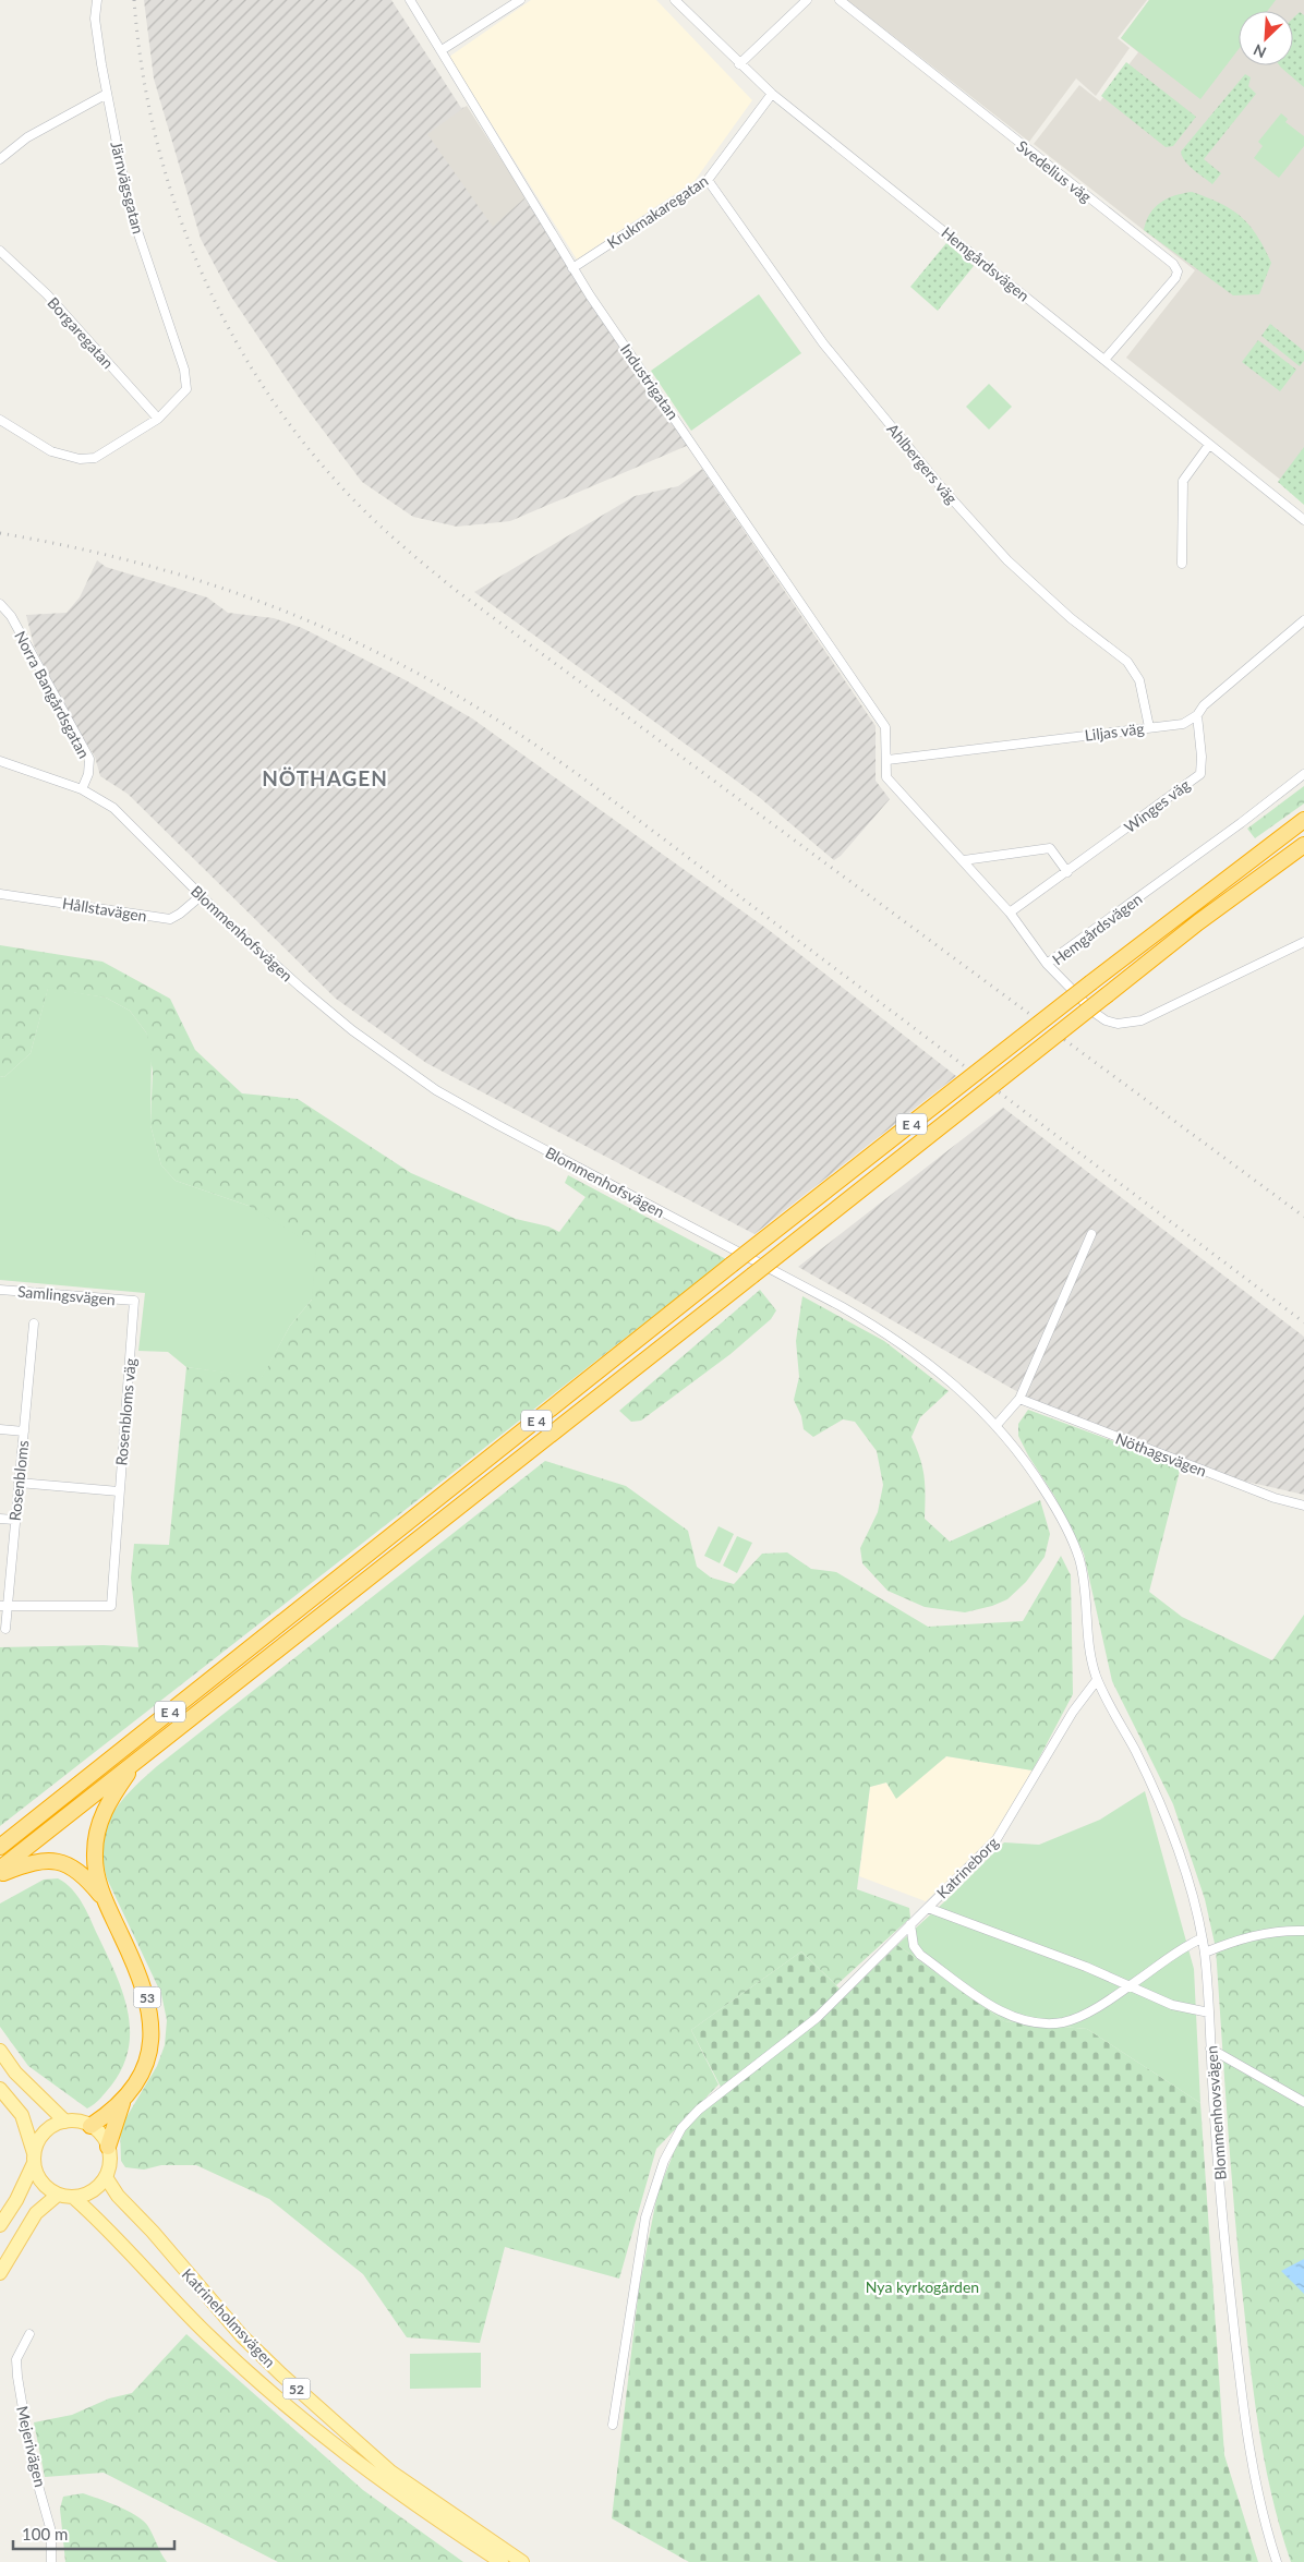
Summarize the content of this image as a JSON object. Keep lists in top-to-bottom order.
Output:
{
  "streets": {
    "highway": ["E 4", "53"],
    "main road": ["Katrineholmsvägen", "52"],
    "street": [
      "Svedelius väg",
      "Järnvägsgatan",
      "Krukmakaregatan",
      "Hemgårdsvägen",
      "Borgaregatan",
      "Industrigatan",
      "Ahlbergers väg",
      "Norra Bangårdsgatan",
      "Liljas väg",
      "Winges väg",
      "Hållstavägen",
      "Blommenhofsvägen",
      "Samlingsvägen",
      "Rosenbloms väg",
      "Nöthagsvägen",
      "Rosenbloms",
      "Katrineborg",
      "Blommenhovsvägen",
      "Mejerivägen"
    ]
  },
  "crossings": [
    ["Svedelius väg", "Hemgårdsvägen"],
    ["Järnvägsgatan", "Borgaregatan"],
    ["Krukmakaregatan", "Hemgårdsvägen"],
    ["Krukmakaregatan", "Industrigatan"],
    ["Krukmakaregatan", "Ahlbergers väg"],
    ["Industrigatan", "Liljas väg"],
    ["Ahlbergers väg", "Liljas väg"],
    ["Norra Bangårdsgatan", "Blommenhofsvägen"],
    ["Liljas väg", "Winges väg"],
    ["Hållstavägen", "Blommenhofsvägen"],
    ["Blommenhofsvägen", "Katrineborg"],
    ["Blommenhofsvägen", "Blommenhovsvägen"],
    ["E 4", "53"],
    ["Samlingsvägen", "Rosenbloms väg"],
    ["Rosenbloms väg", "Rosenbloms"],
    ["Katrineborg", "Blommenhovsvägen"],
    ["53", "Katrineholmsvägen"]
  ],
  "districts": ["NÖTHAGEN"],
  "parks": ["Nya kyrkogården"],
  "scale_bar": "100 m",
  "north": "bottom left"
}
